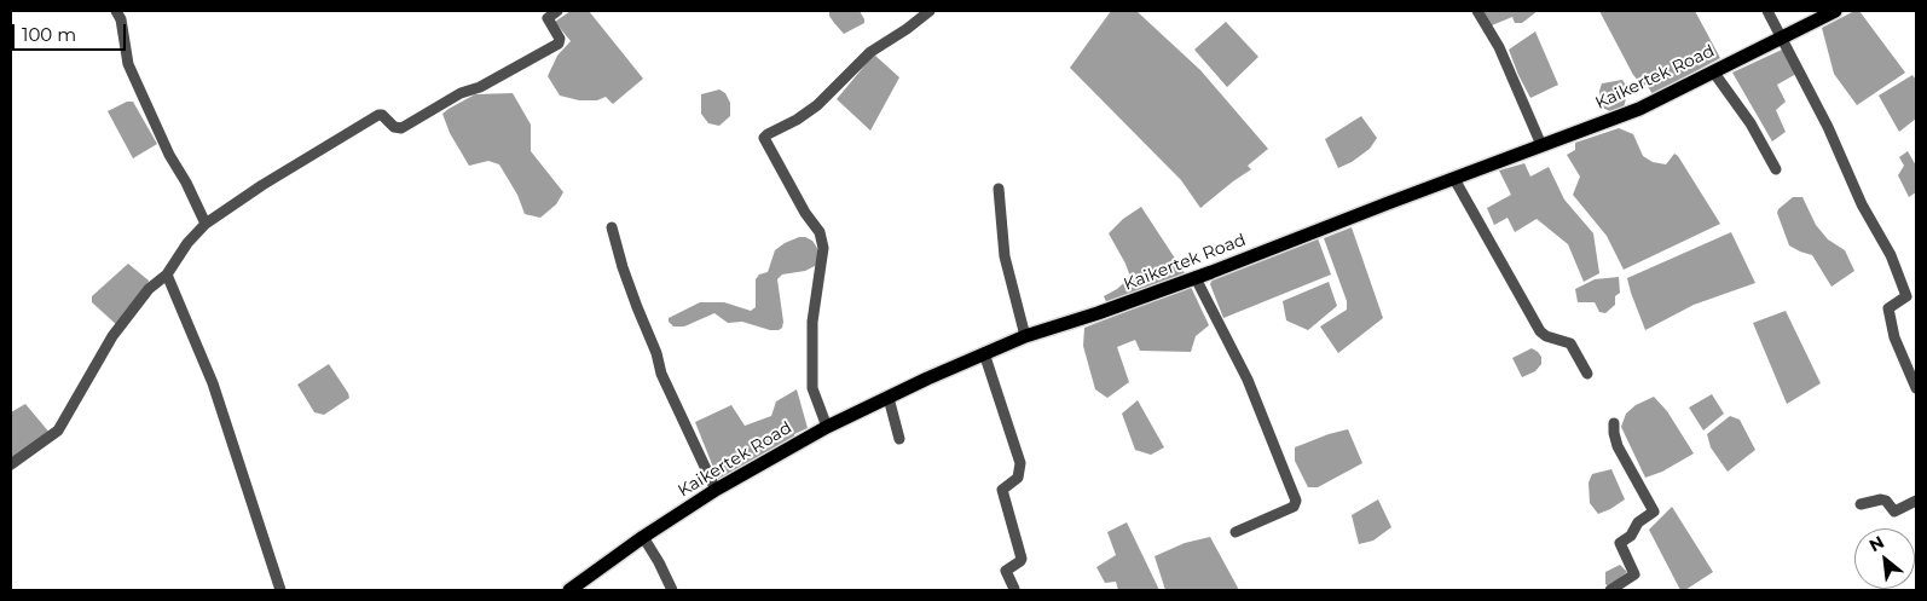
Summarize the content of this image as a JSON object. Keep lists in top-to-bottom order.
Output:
{
  "streets": {
    "main road": ["Kaikertek Road"]
  },
  "scale_bar": "100 m",
  "north": "top left"
}
